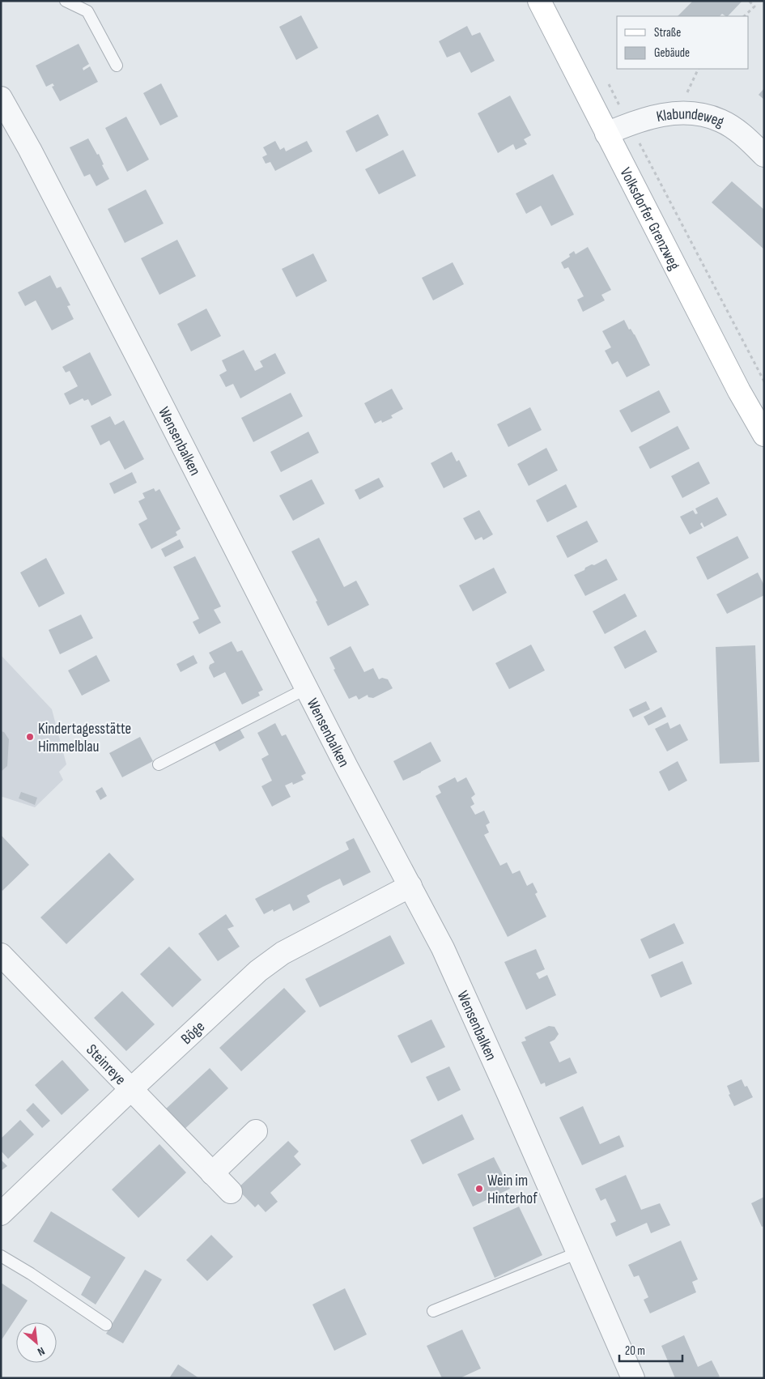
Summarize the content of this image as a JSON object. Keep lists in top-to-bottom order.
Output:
{
  "streets": {
    "street": [
      "Klabundeweg",
      "Volksdorfer Grenzweg",
      "Wensenbalken",
      "Böge",
      "Steinreye"
    ]
  },
  "crossings": [
    ["Klabundeweg", "Volksdorfer Grenzweg"],
    ["Wensenbalken", "Böge"],
    ["Böge", "Steinreye"]
  ],
  "places": ["Kindertagesstätte Himmelblau", "Wein im Hinterhof"],
  "legend": ["Straße", "Gebäude"],
  "scale_bar": "20 m",
  "north": "bottom right"
}
